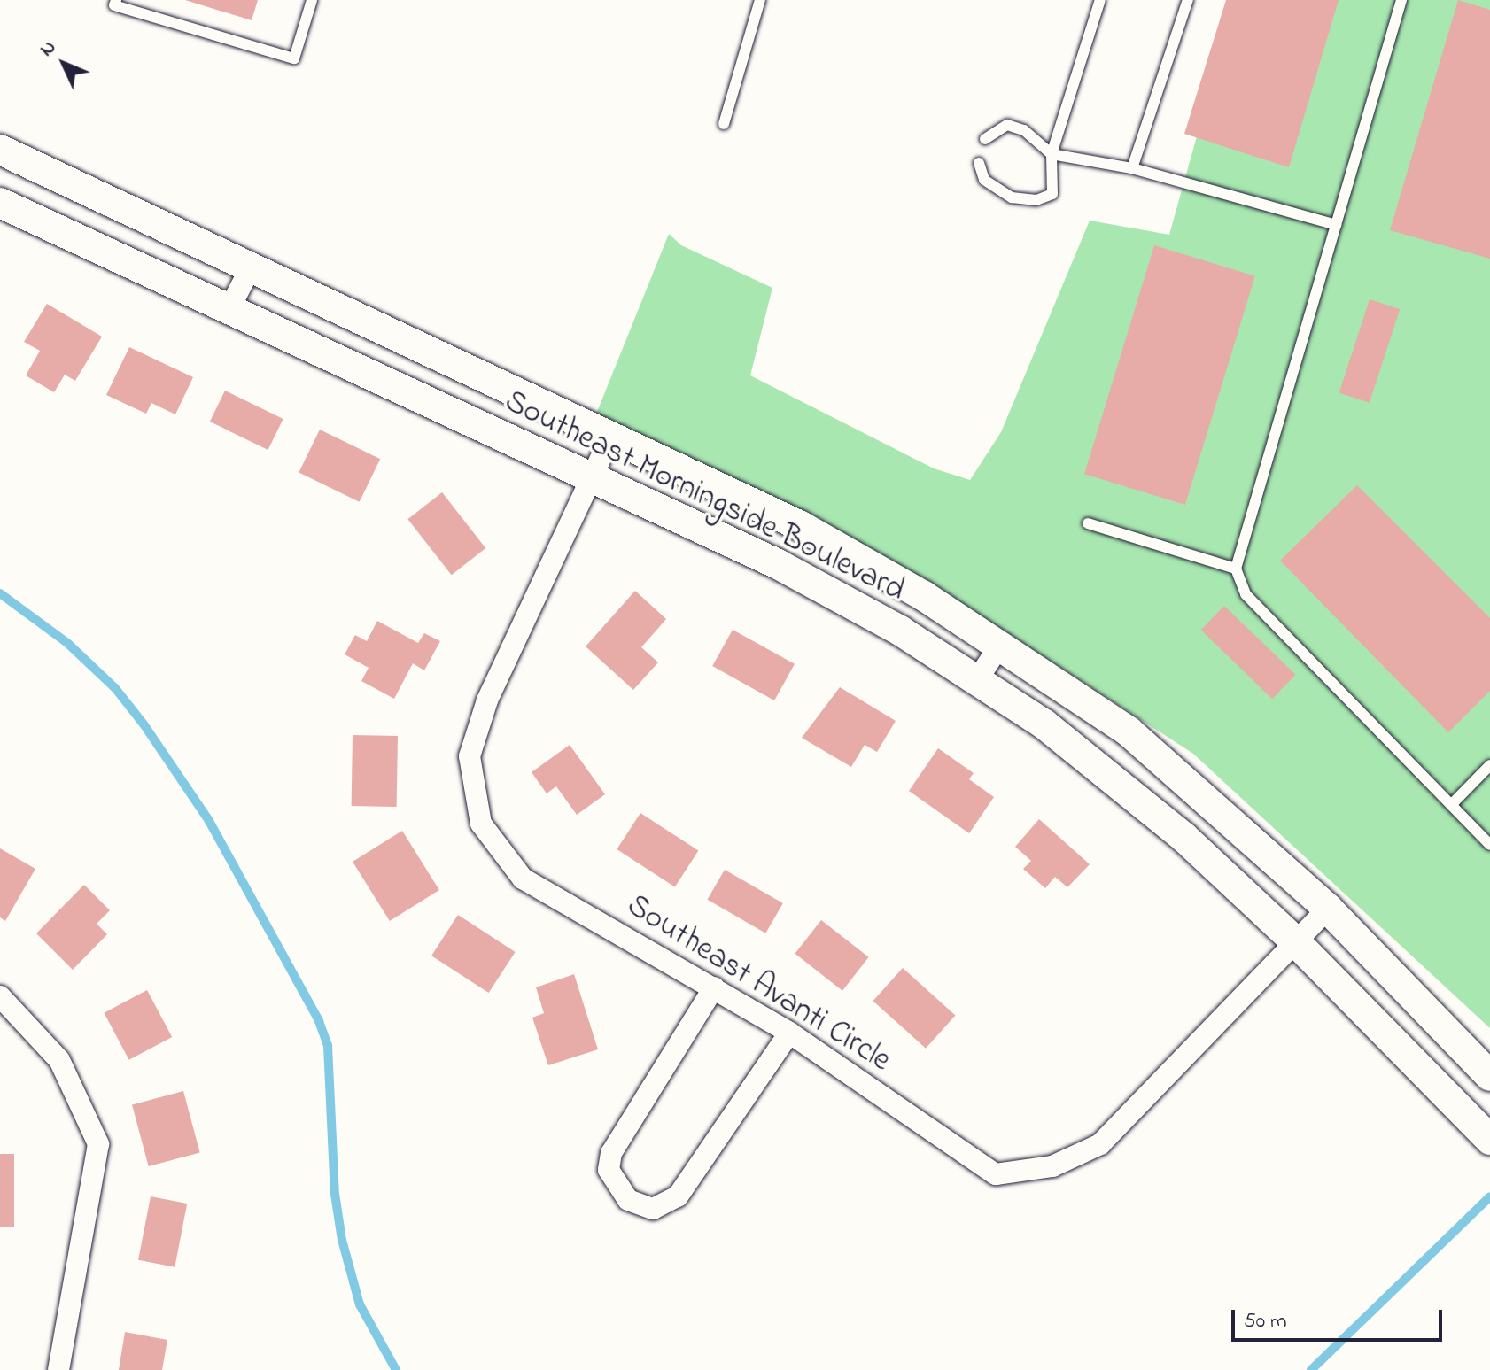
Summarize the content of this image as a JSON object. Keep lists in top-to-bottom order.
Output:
{
  "streets": {
    "street": ["Southeast Morningside Boulevard", "Southeast Avanti Circle"]
  },
  "crossings": [
    ["Southeast Morningside Boulevard", "Southeast Avanti Circle"]
  ],
  "scale_bar": "50 m",
  "north": "top left"
}
